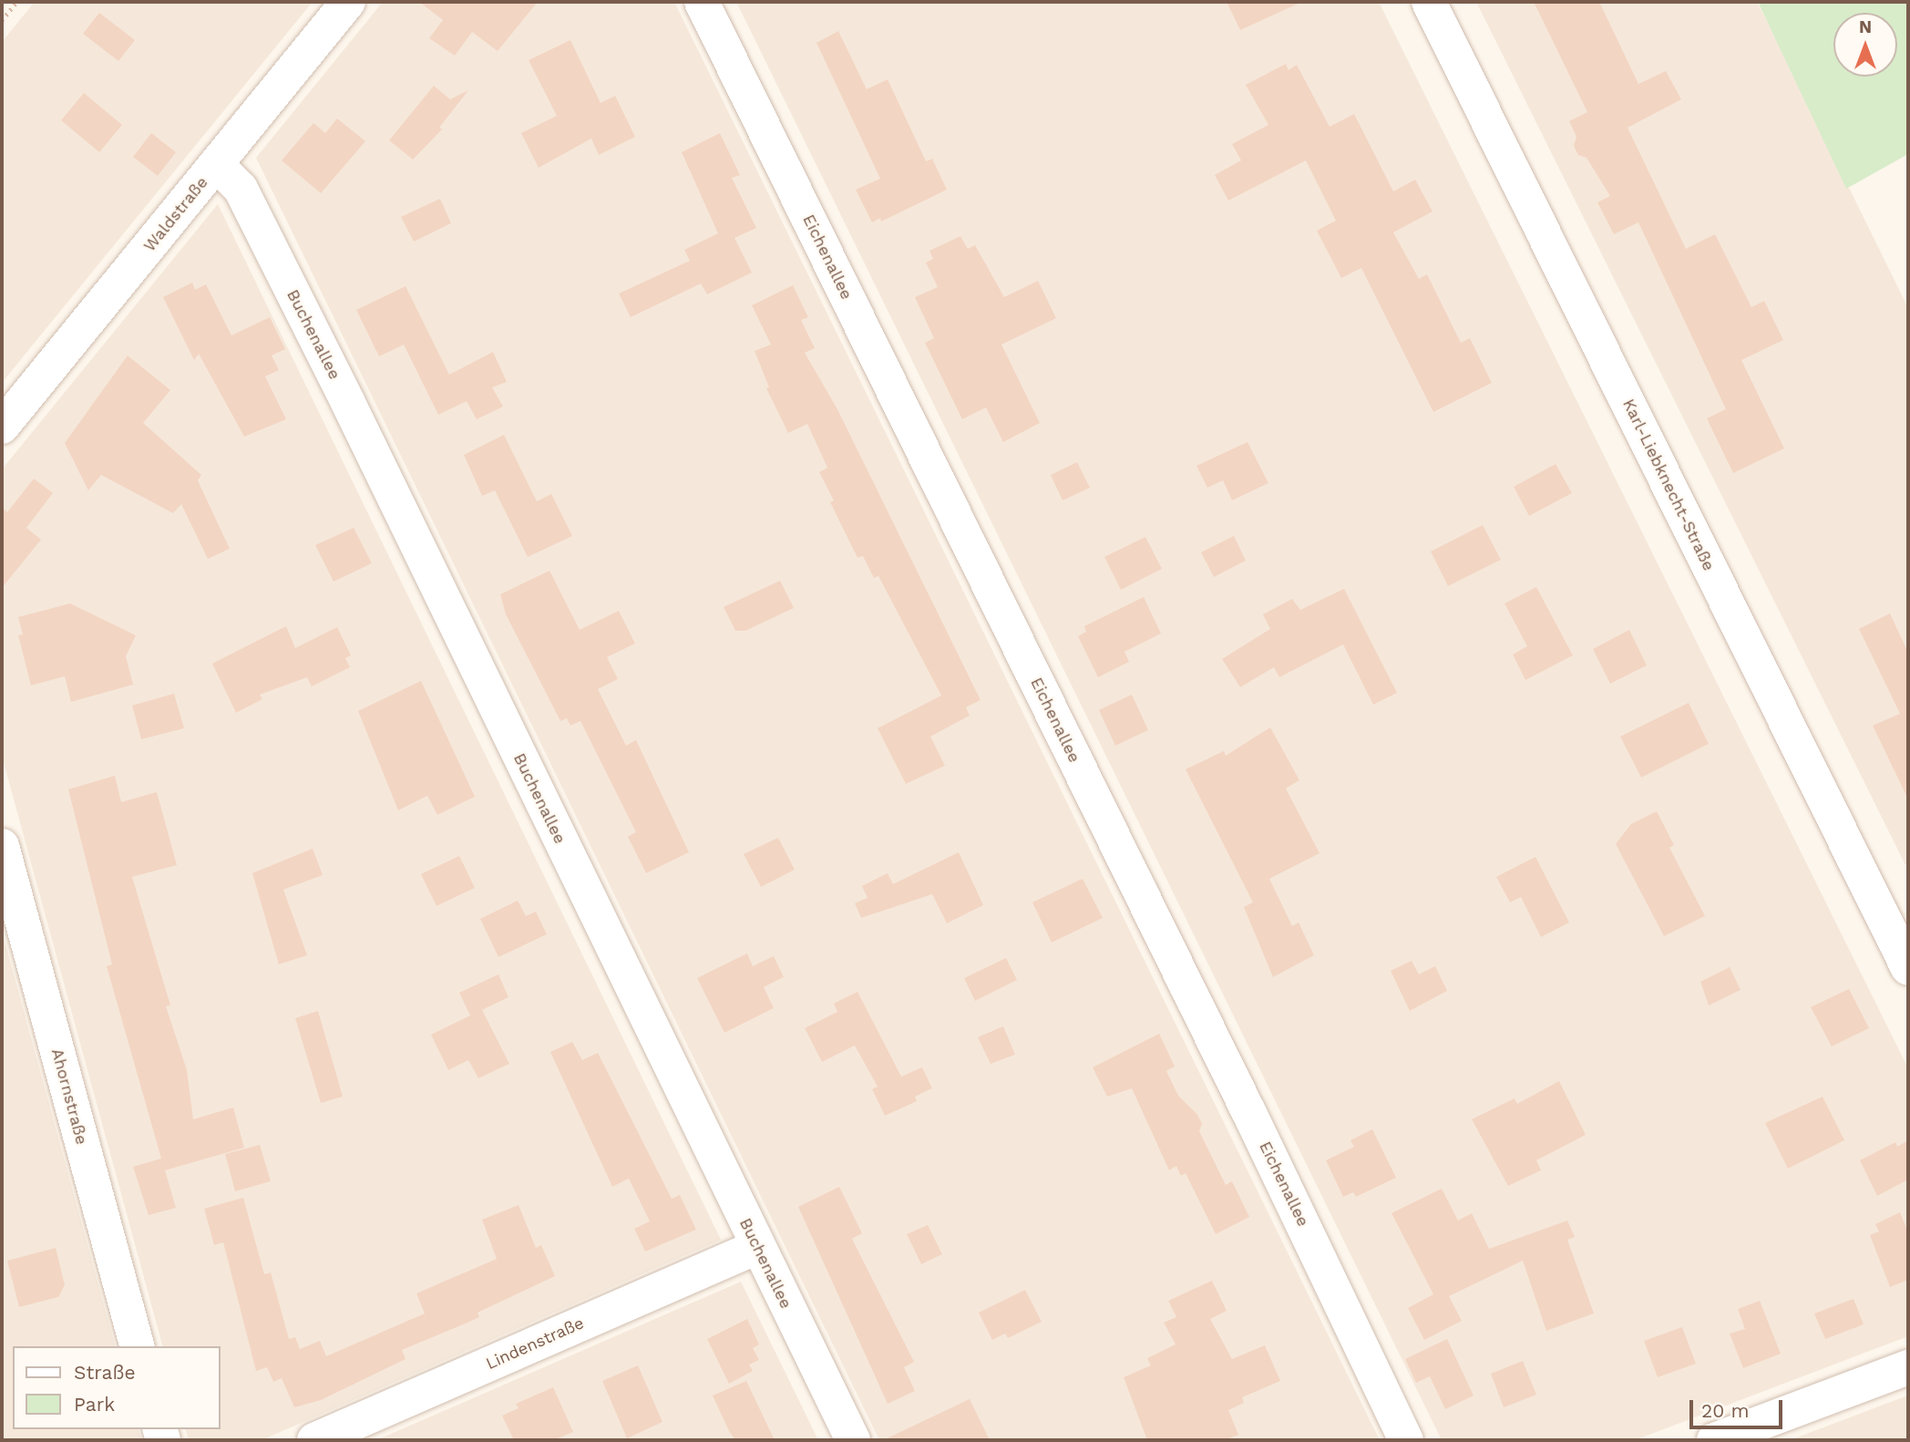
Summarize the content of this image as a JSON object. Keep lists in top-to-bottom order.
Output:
{
  "streets": {
    "street": [
      "Waldstraße",
      "Eichenallee",
      "Buchenallee",
      "Karl-Liebknecht-Straße",
      "Ahornstraße",
      "Lindenstraße"
    ]
  },
  "crossings": [
    ["Waldstraße", "Buchenallee"],
    ["Buchenallee", "Lindenstraße"]
  ],
  "legend": ["Straße", "Park"],
  "scale_bar": "20 m",
  "north": "top"
}
